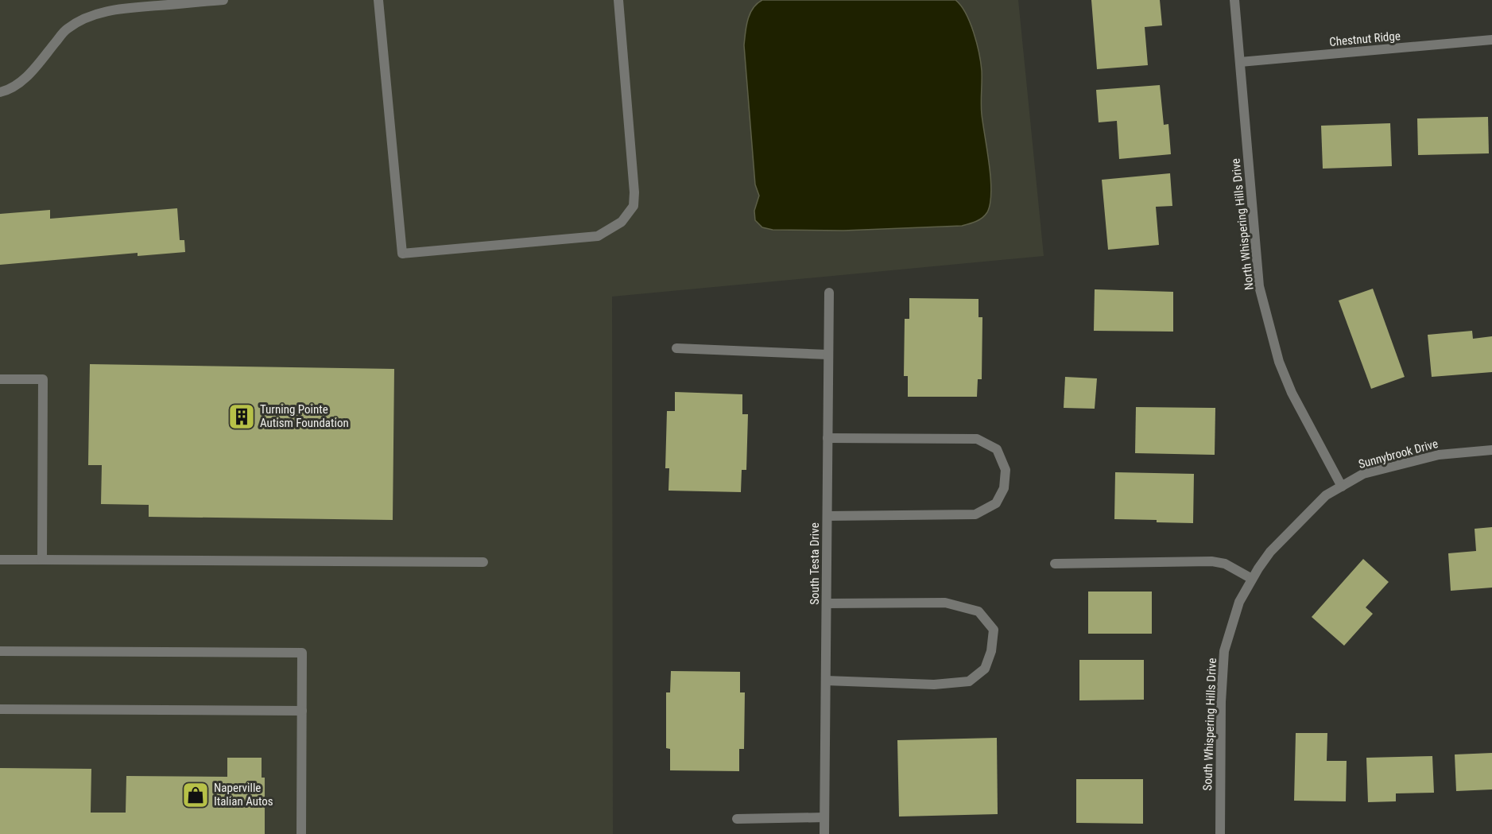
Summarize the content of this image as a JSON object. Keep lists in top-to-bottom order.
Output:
{
  "streets": {
    "street": [
      "Chestnut Ridge",
      "North Whispering Hills Drive",
      "Sunnybrook Drive",
      "South Testa Drive",
      "South Whispering Hills Drive"
    ]
  },
  "crossings": [
    ["Chestnut Ridge", "North Whispering Hills Drive"],
    ["North Whispering Hills Drive", "Sunnybrook Drive"],
    ["North Whispering Hills Drive", "South Whispering Hills Drive"],
    ["Sunnybrook Drive", "South Whispering Hills Drive"]
  ],
  "places": {
    "building": ["Turning Pointe Autism Foundation"],
    "shop": ["Naperville Italian Autos"]
  }
}
